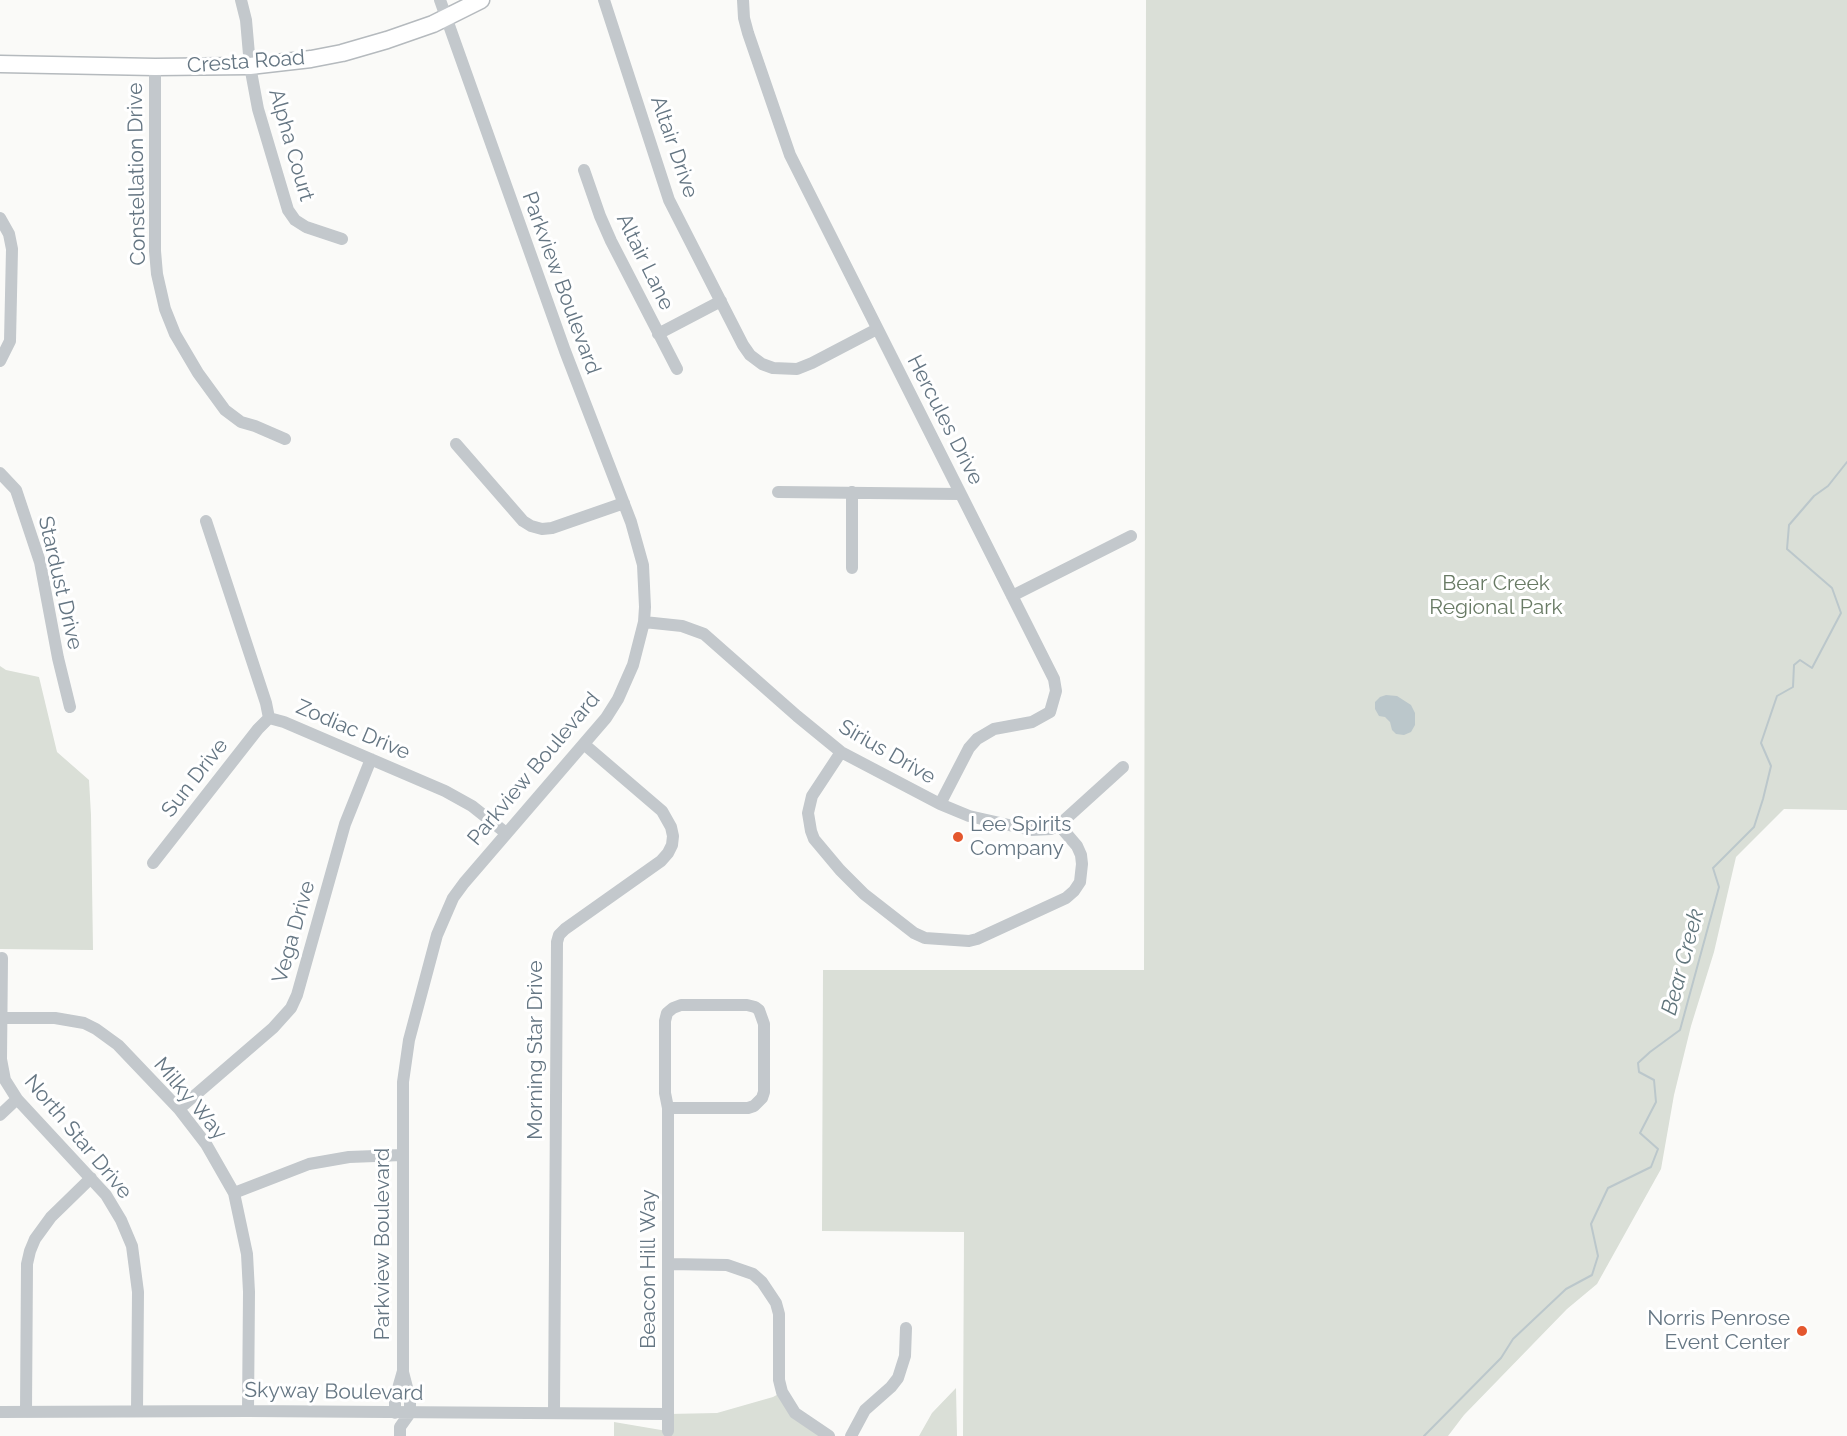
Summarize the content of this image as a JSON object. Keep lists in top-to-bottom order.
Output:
{
  "streets": {
    "main road": ["Cresta Road"],
    "street": [
      "Alpha Court",
      "Altair Drive",
      "Constellation Drive",
      "Altair Lane",
      "Parkview Boulevard",
      "Hercules Drive",
      "Stardust Drive",
      "Zodiac Drive",
      "Sirius Drive",
      "Sun Drive",
      "Vega Drive",
      "Morning Star Drive",
      "Milky Way",
      "North Star Drive",
      "Beacon Hill Way",
      "Skyway Boulevard"
    ]
  },
  "crossings": [
    ["Cresta Road", "Alpha Court"],
    ["Cresta Road", "Constellation Drive"],
    ["Cresta Road", "Parkview Boulevard"],
    ["Altair Drive", "Hercules Drive"],
    ["Parkview Boulevard", "Zodiac Drive"],
    ["Parkview Boulevard", "Sirius Drive"],
    ["Parkview Boulevard", "Morning Star Drive"],
    ["Parkview Boulevard", "Skyway Boulevard"],
    ["Hercules Drive", "Sirius Drive"],
    ["Zodiac Drive", "Sun Drive"],
    ["Zodiac Drive", "Vega Drive"],
    ["Vega Drive", "Milky Way"],
    ["Morning Star Drive", "Skyway Boulevard"],
    ["Milky Way", "North Star Drive"],
    ["Milky Way", "Skyway Boulevard"],
    ["North Star Drive", "Skyway Boulevard"],
    ["Beacon Hill Way", "Skyway Boulevard"]
  ],
  "water": ["Bear Creek"],
  "parks": ["Bear Creek Regional Park"],
  "places": ["Lee Spirits Company", "Norris Penrose Event Center"]
}
